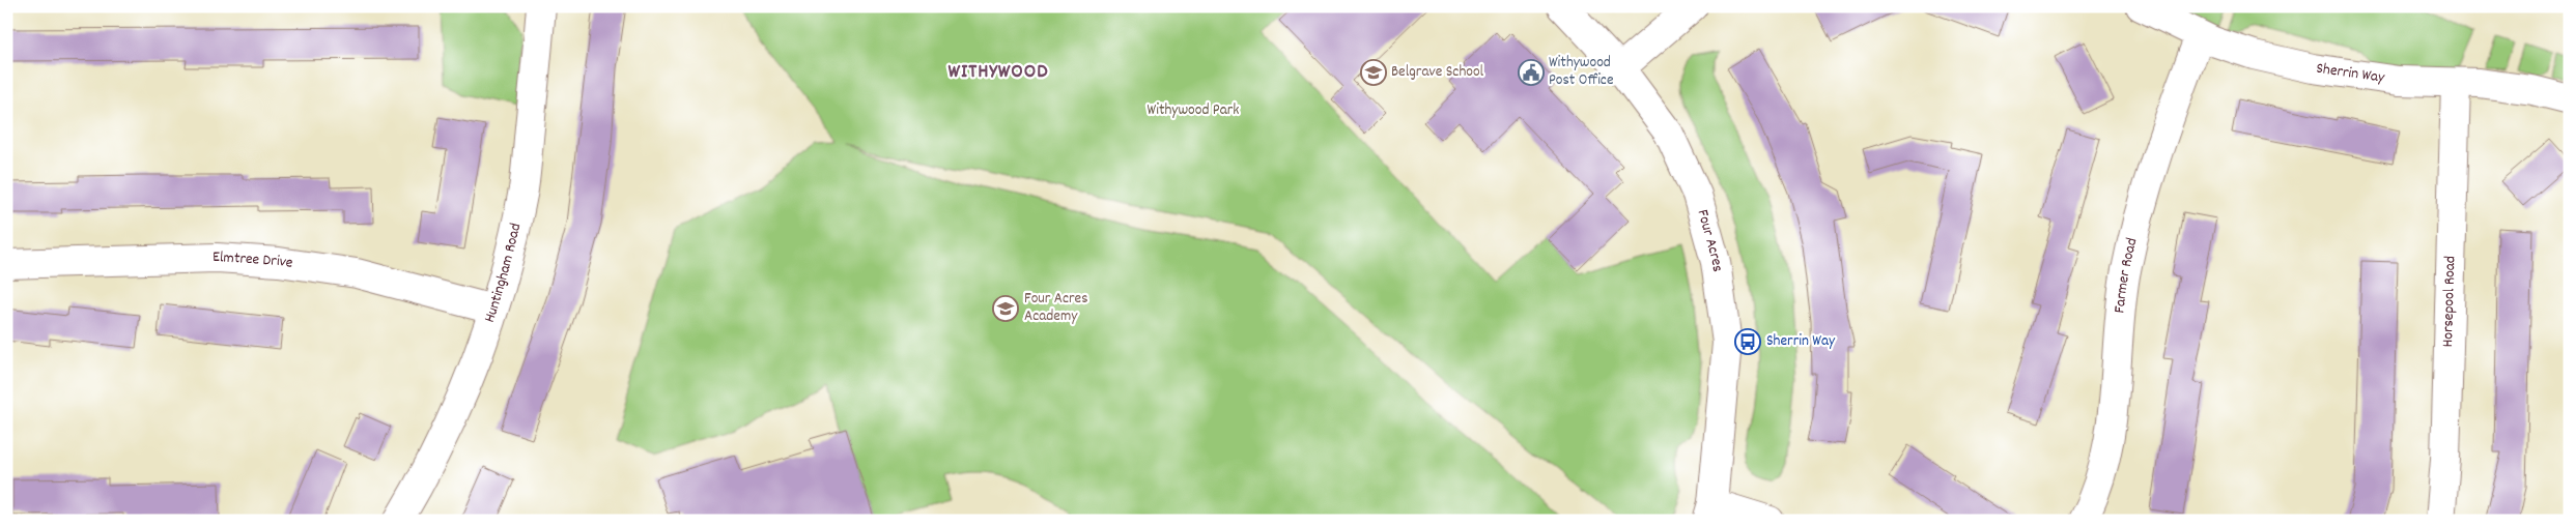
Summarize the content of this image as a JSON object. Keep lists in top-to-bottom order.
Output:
{
  "streets": {
    "street": [
      "Sherrin Way",
      "Four Acres",
      "Elmtree Drive",
      "Huntingham Road",
      "Farmer Road",
      "Horsepool Road"
    ]
  },
  "crossings": [
    ["Sherrin Way", "Farmer Road"],
    ["Sherrin Way", "Horsepool Road"],
    ["Elmtree Drive", "Huntingham Road"]
  ],
  "districts": ["WITHYWOOD"],
  "parks": ["Withywood Park"],
  "places": {
    "school or university": ["Belgrave School", "Four Acres Academy"],
    "public building": ["Withywood Post Office"],
    "bus stop": ["Sherrin Way"]
  }
}
